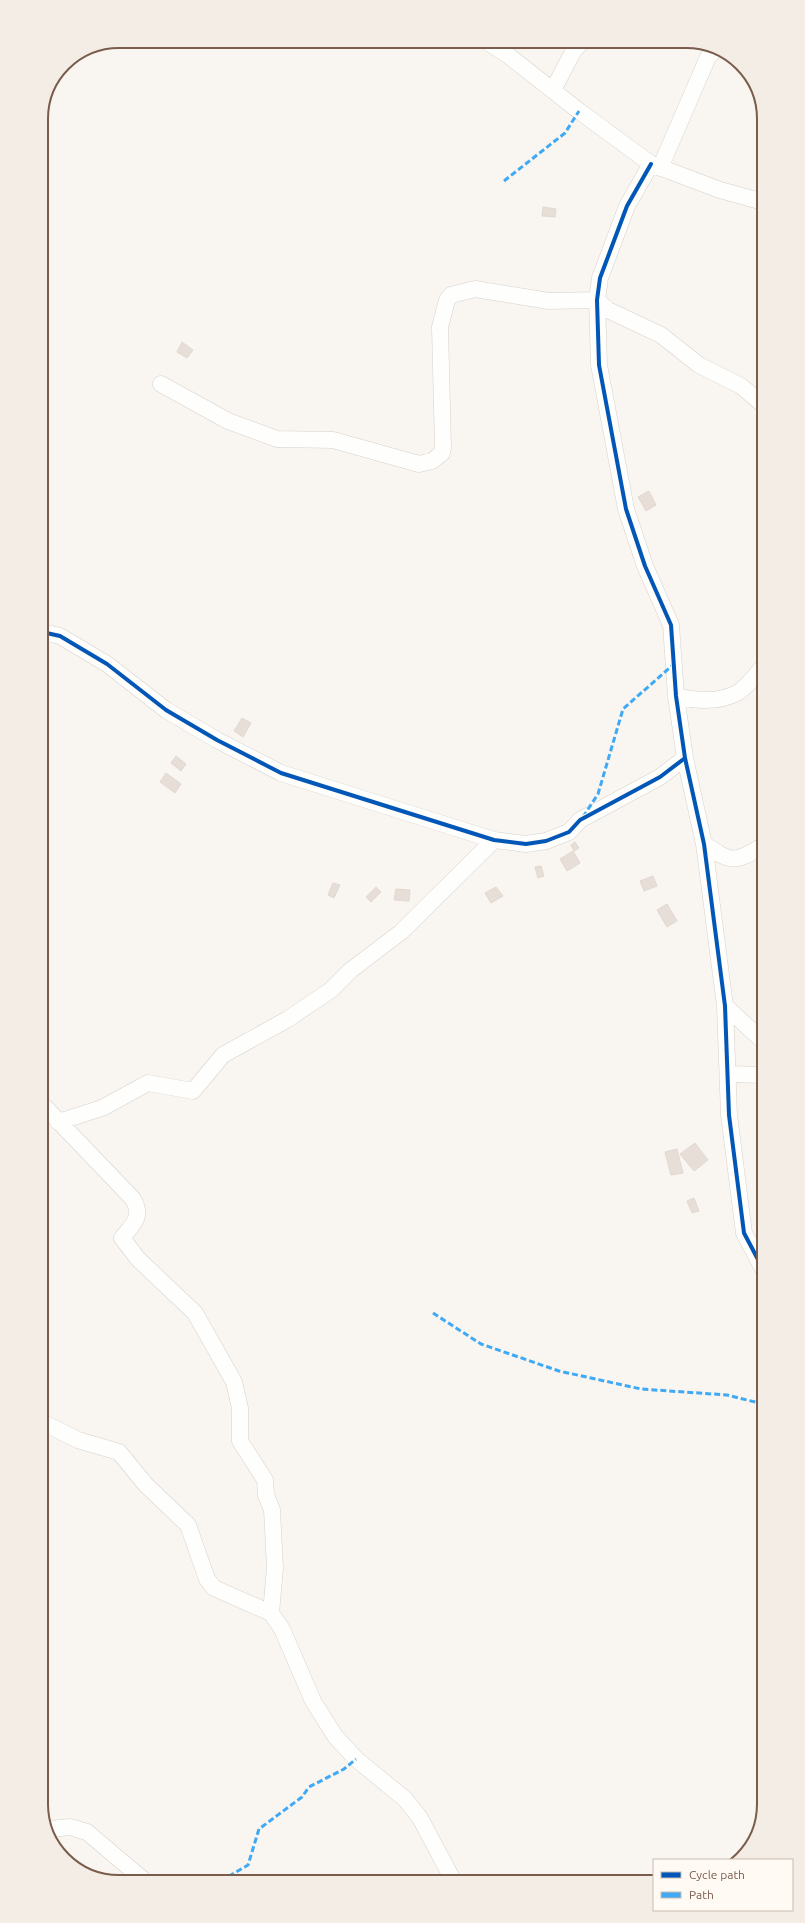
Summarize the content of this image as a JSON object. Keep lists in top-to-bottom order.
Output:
{
  "legend": ["Cycle path", "Path"]
}
